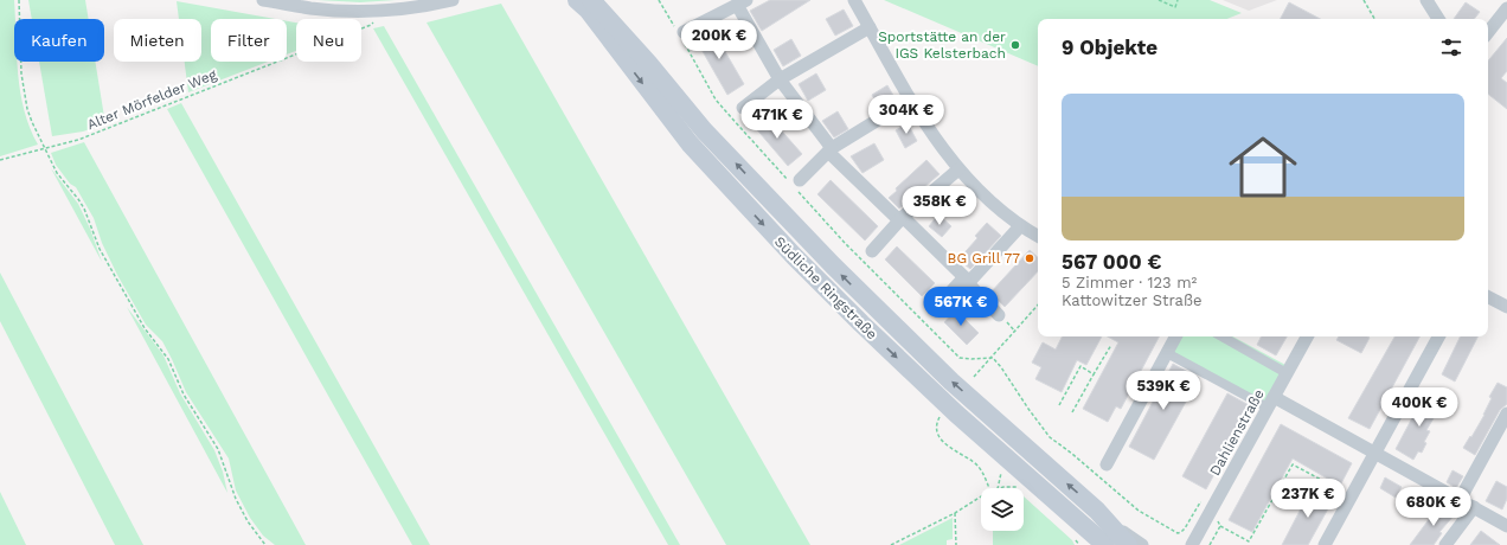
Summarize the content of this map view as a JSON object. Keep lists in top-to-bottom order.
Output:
{
  "streets": {
    "main road": ["Südliche Ringstraße"],
    "street": ["Dahlienstraße"],
    "path": ["Alter Mörfelder Weg"]
  },
  "places": ["Sportstätte an der IGS Kelsterbach", "BG Grill 77"],
  "page": {
    "chip": [
      "Kaufen",
      "Mieten",
      "Filter",
      "Neu"
    ],
    "heading": "9 Objekte",
    "price": [
      "200K €",
      "304K €",
      "471K €",
      "358K €",
      "567K €",
      "539K €",
      "400K €",
      "237K €",
      "680K €"
    ],
    "list": [
      {
        "name": "567 000 €",
        "note": "5 Zimmer · 123 m² · Kattowitzer Straße"
      }
    ]
  }
}
